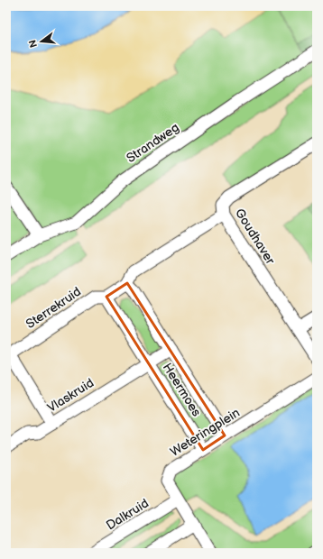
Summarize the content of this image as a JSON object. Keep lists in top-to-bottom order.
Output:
{
  "streets": {
    "street": [
      "Strandweg",
      "Goudhaver",
      "Sterrekruid",
      "Heermoes",
      "Vlaskruid",
      "Weteringplein",
      "Dalkruid"
    ]
  },
  "crossings": [
    ["Goudhaver", "Sterrekruid"],
    ["Sterrekruid", "Heermoes"],
    ["Heermoes", "Vlaskruid"],
    ["Heermoes", "Weteringplein"],
    ["Weteringplein", "Dalkruid"]
  ],
  "north": "left"
}
